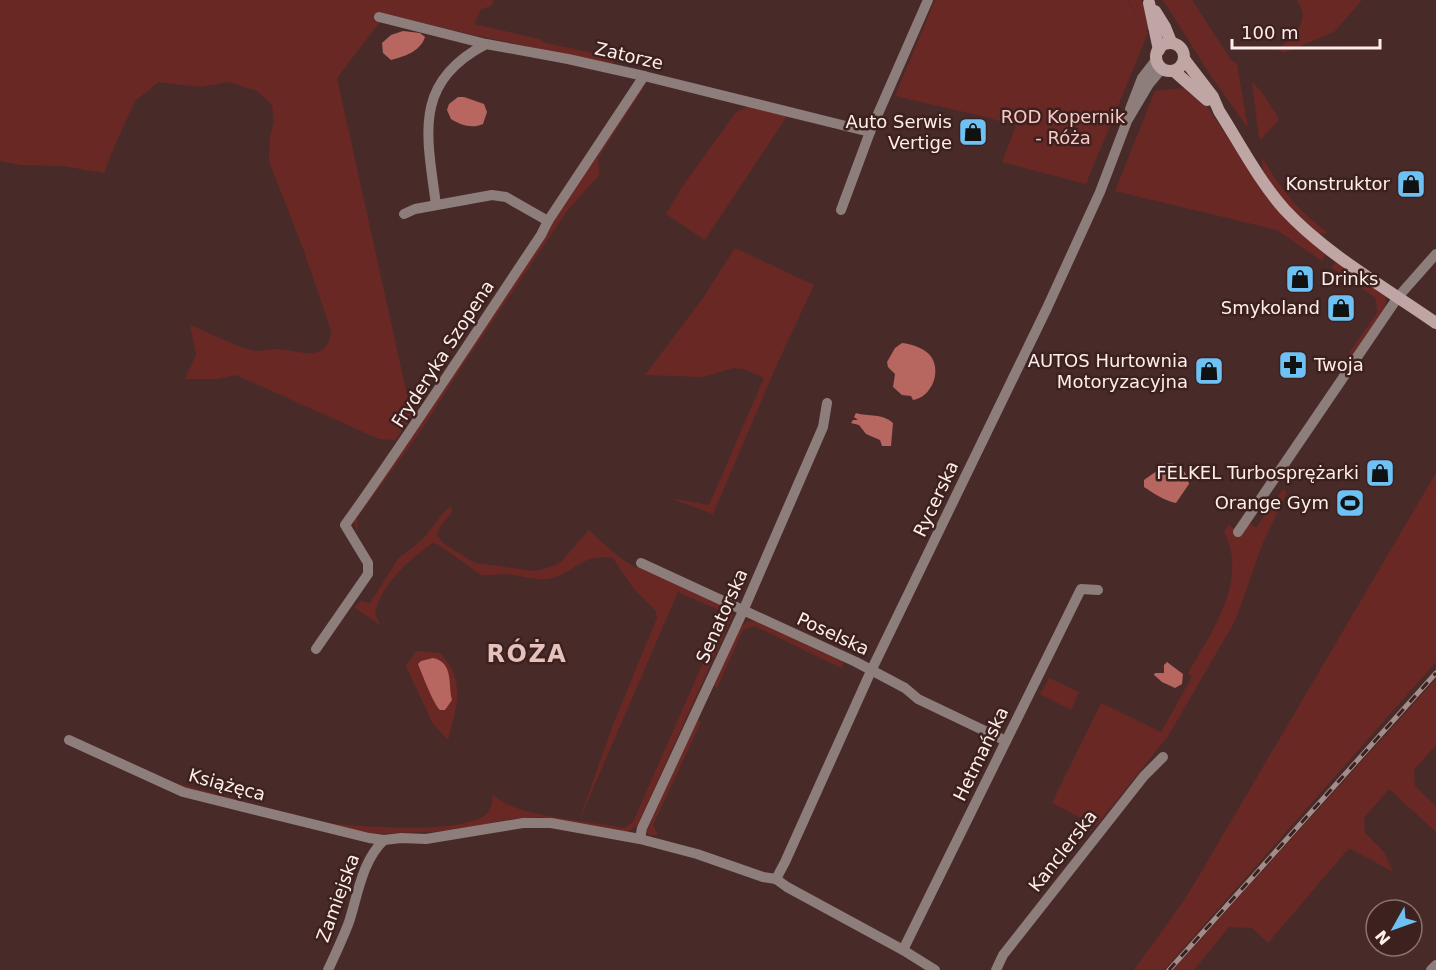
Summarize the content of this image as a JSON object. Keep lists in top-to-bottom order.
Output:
{
  "streets": {
    "street": [
      "Zatorze",
      "Fryderyka Szopena",
      "Rycerska",
      "Senatorska",
      "Poselska",
      "Hetmańska",
      "Książęca",
      "Kanclerska",
      "Zamiejska"
    ]
  },
  "crossings": [
    ["Zatorze", "Fryderyka Szopena"],
    ["Rycerska", "Poselska"],
    ["Rycerska", "Książęca"],
    ["Senatorska", "Poselska"],
    ["Senatorska", "Książęca"],
    ["Poselska", "Hetmańska"],
    ["Książęca", "Zamiejska"]
  ],
  "districts": ["RÓŻA"],
  "parks": ["ROD Kopernik - Róża"],
  "places": {
    "shop": [
      "Auto Serwis Vertige",
      "Konstruktor",
      "Drinks",
      "Smykoland",
      "AUTOS Hurtownia Motoryzacyjna",
      "FELKEL Turbosprężarki"
    ],
    "pharmacy": ["Twoja"],
    "sports": ["Orange Gym"]
  },
  "scale_bar": "100 m",
  "north": "bottom left"
}
